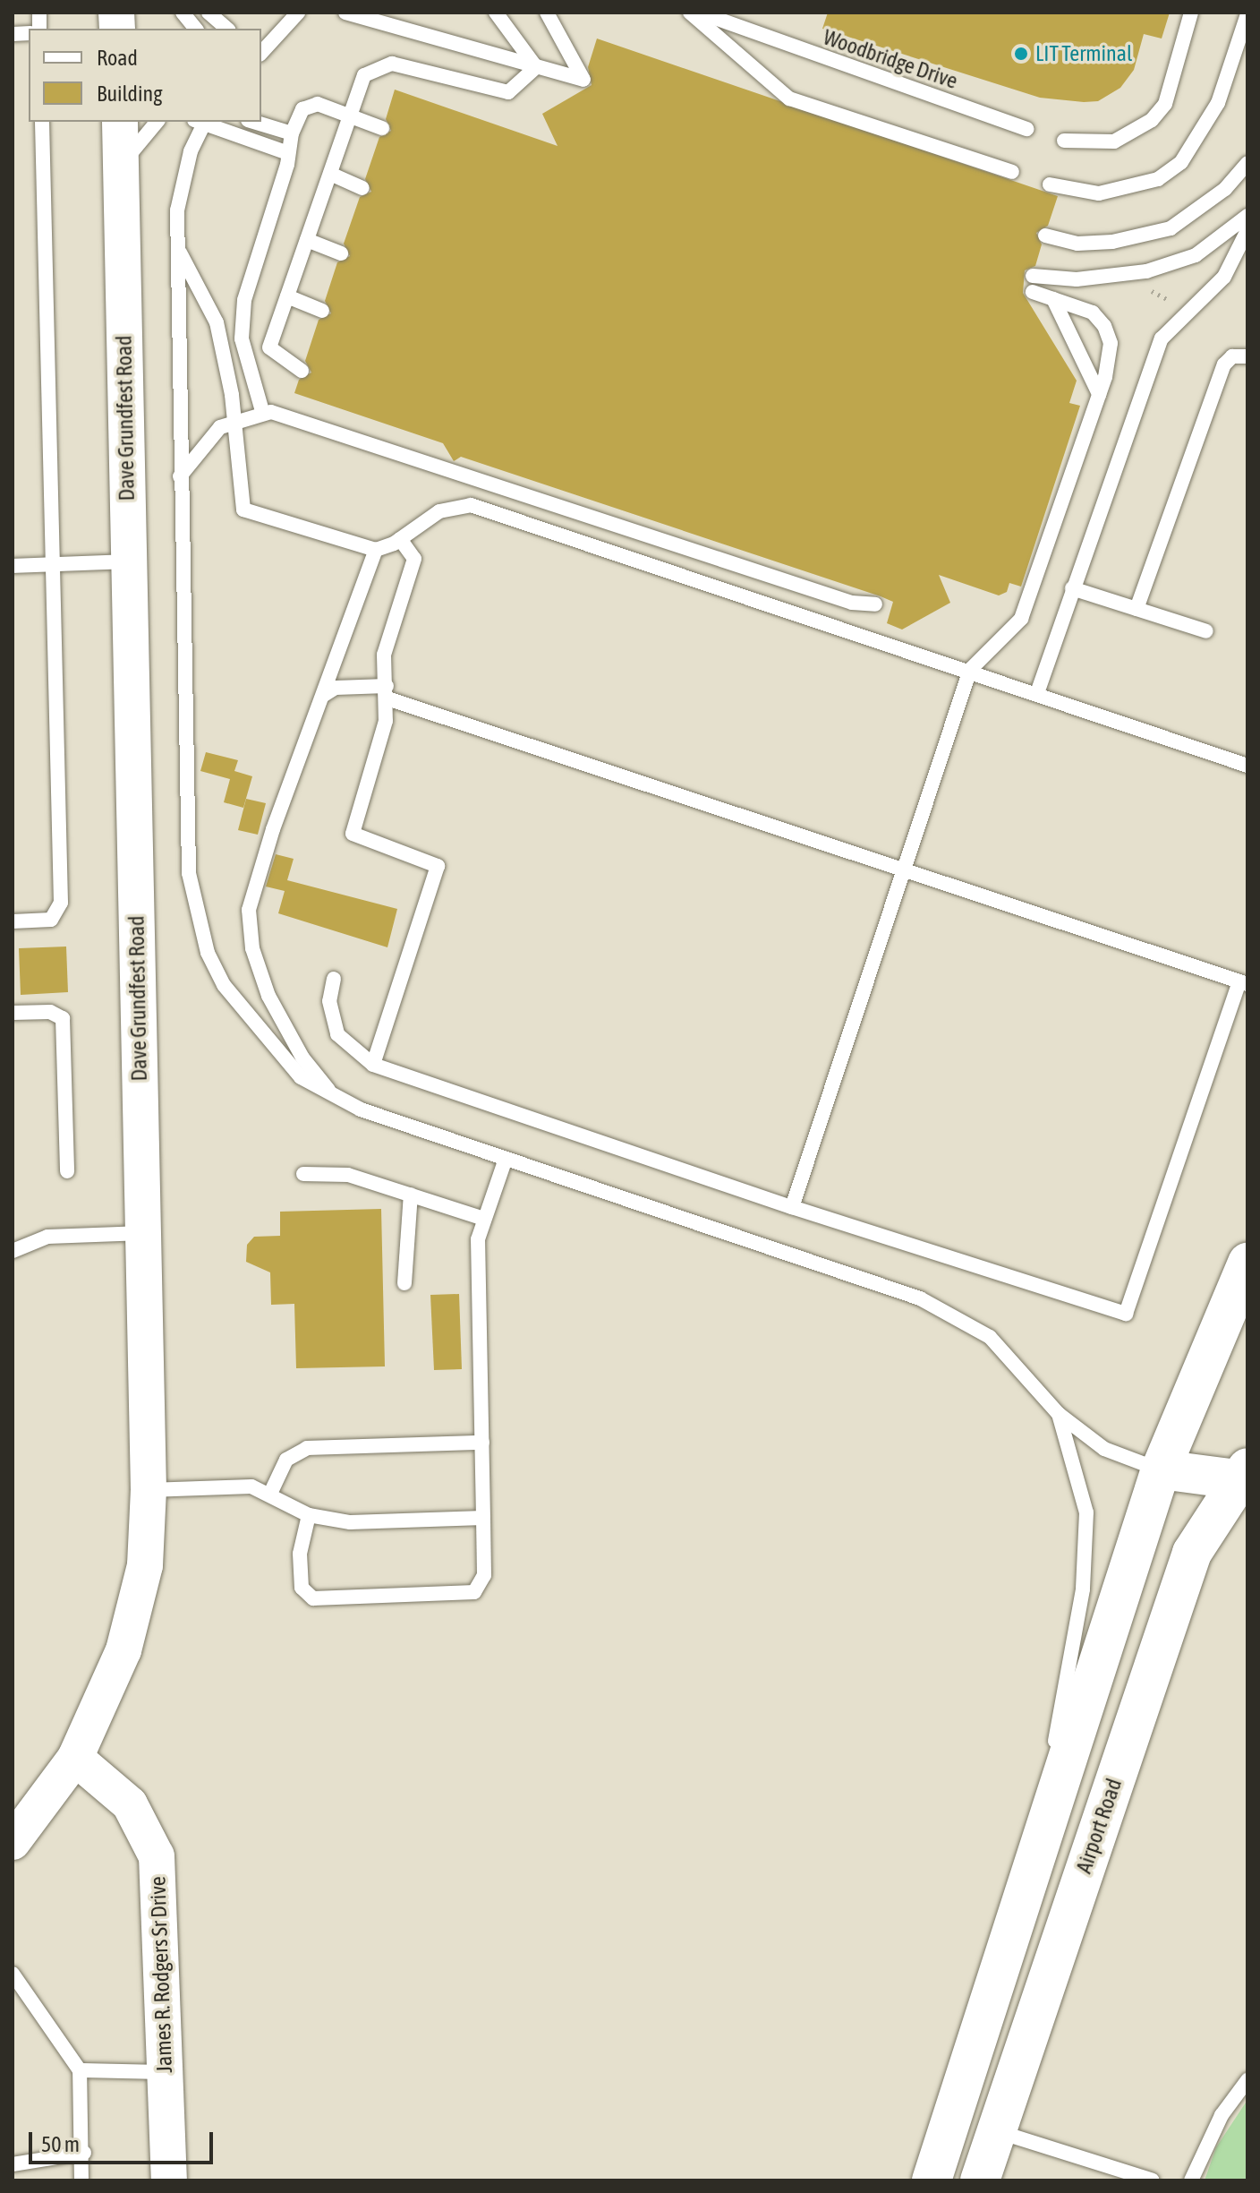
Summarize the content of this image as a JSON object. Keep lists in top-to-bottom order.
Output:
{
  "streets": {
    "main road": ["Airport Road"],
    "street": ["Dave Grundfest Road", "James R. Rodgers Sr Drive"],
    "lane": ["Woodbridge Drive"]
  },
  "crossings": [
    ["Dave Grundfest Road", "James R. Rodgers Sr Drive"]
  ],
  "places": ["LIT Terminal"],
  "legend": ["Road", "Building"],
  "scale_bar": "50 m"
}
